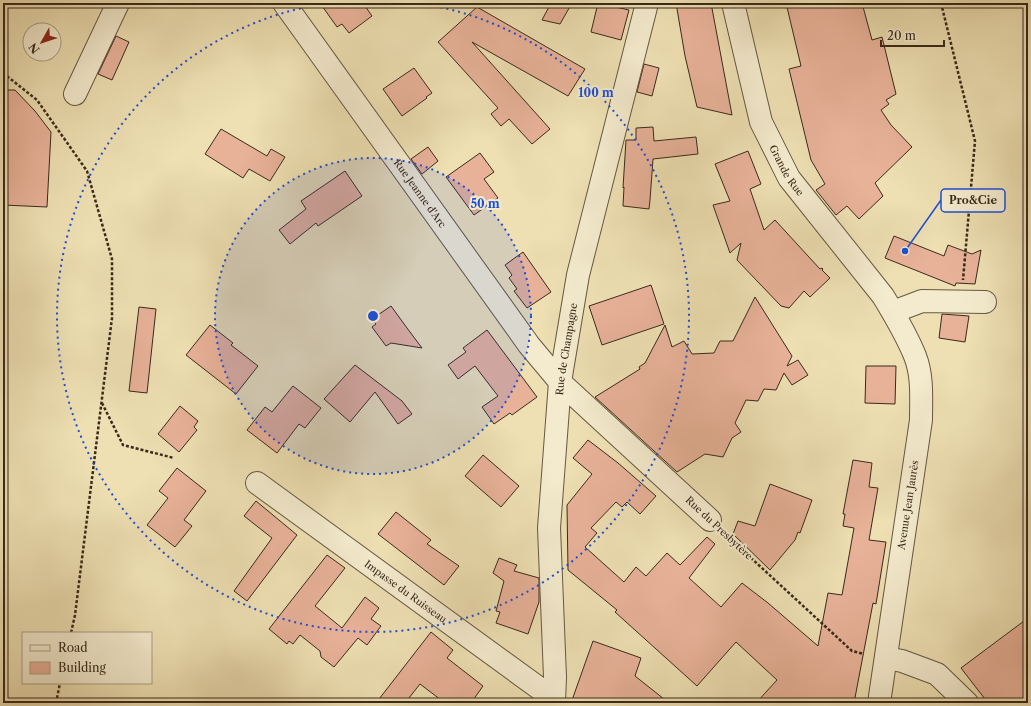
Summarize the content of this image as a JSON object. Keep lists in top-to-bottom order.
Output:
{
  "streets": {
    "street": [
      "Grande Rue",
      "Rue Jeanne d'Arc",
      "Rue de Champagne",
      "Avenue Jean Jaurès",
      "Rue du Presbytère",
      "Impasse du Ruisseau"
    ]
  },
  "crossings": [
    ["Grande Rue", "Avenue Jean Jaurès"],
    ["Rue Jeanne d'Arc", "Rue de Champagne"],
    ["Rue Jeanne d'Arc", "Rue du Presbytère"],
    ["Rue de Champagne", "Rue du Presbytère"],
    ["Rue de Champagne", "Impasse du Ruisseau"],
    ["Avenue Jean Jaurès", "Rue du Presbytère"]
  ],
  "places": ["Pro&Cie"],
  "legend": ["Road", "Building"],
  "scale_bar": "20 m",
  "north": "bottom left",
  "rings": ["100 m", "50 m"]
}
